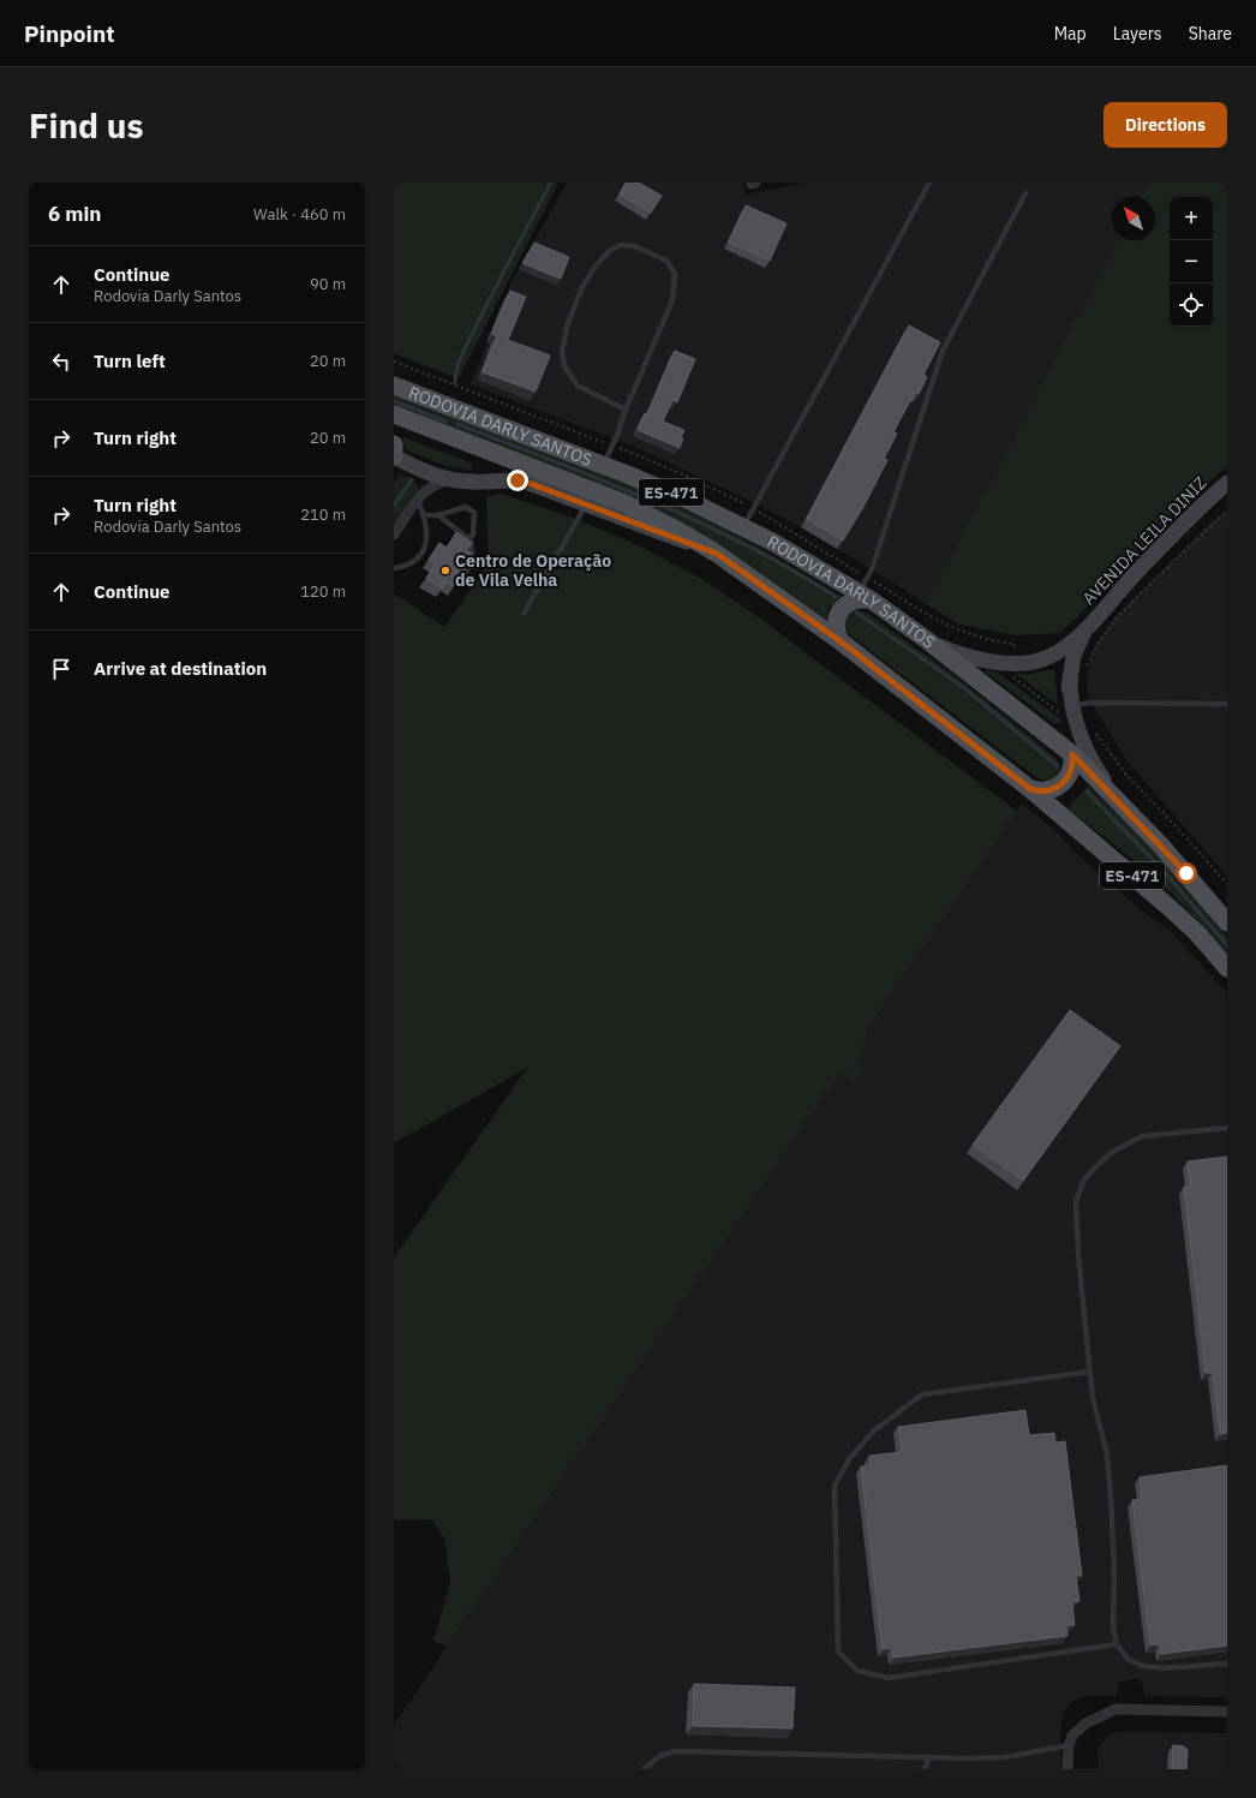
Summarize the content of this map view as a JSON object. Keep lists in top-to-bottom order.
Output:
{
  "streets": {
    "main road": ["RODOVIA DARLY SANTOS", "ES-471", "AVENIDA LEILA DINIZ"]
  },
  "crossings": [
    ["RODOVIA DARLY SANTOS", "AVENIDA LEILA DINIZ"]
  ],
  "places": ["Centro de Operação de Vila Velha"],
  "north": "top left",
  "page": {
    "header": "Pinpoint",
    "nav": ["Map", "Layers", "Share"],
    "buttons": "Directions",
    "title": "Find us",
    "heading": ["6 min", "Walk · 460 m"],
    "map_buttons": ["+", "−"],
    "list": [
      ["Continue", "Rodovia Darly Santos", "90 m"],
      ["Turn left", "20 m"],
      ["Turn right", "20 m"],
      ["Turn right", "Rodovia Darly Santos", "210 m"],
      ["Continue", "120 m"],
      "Arrive at destination"
    ]
  }
}
